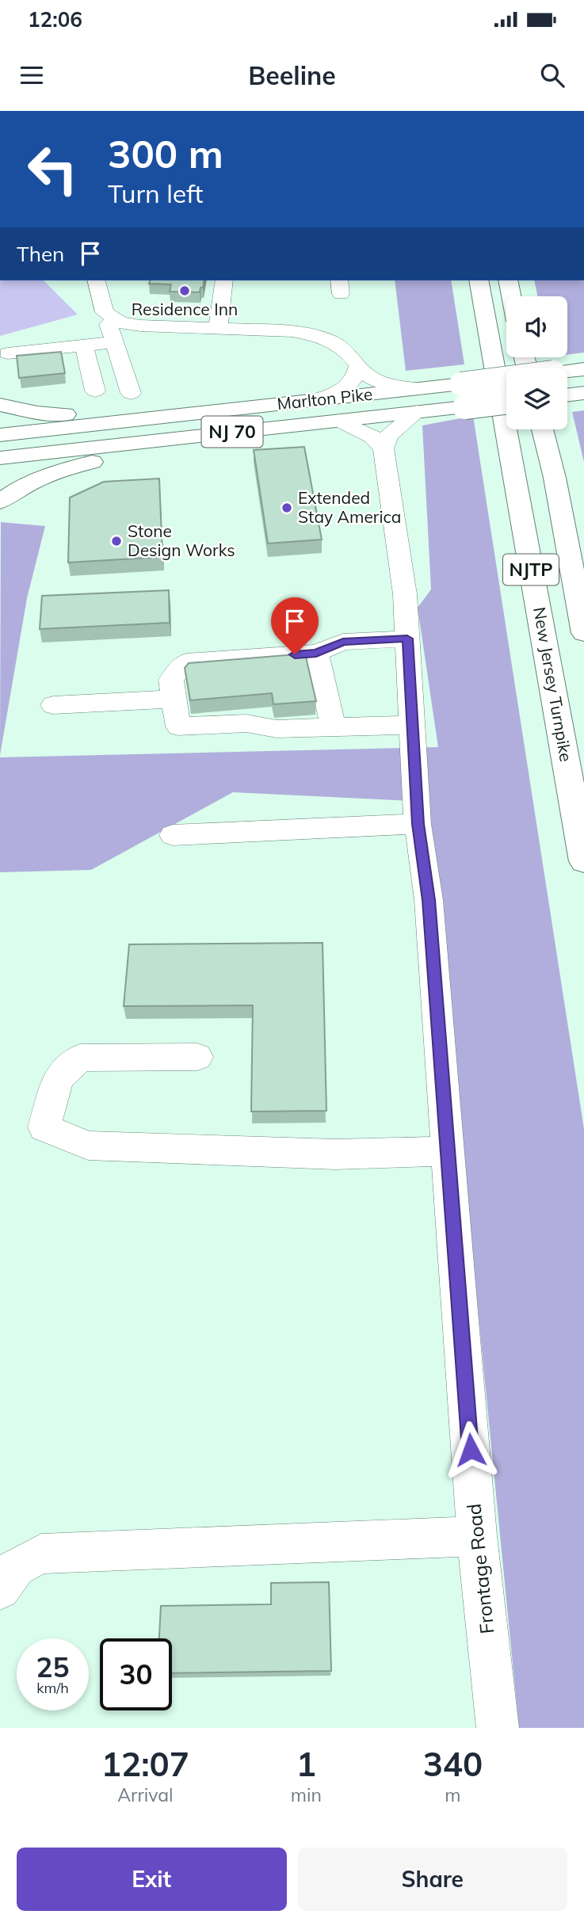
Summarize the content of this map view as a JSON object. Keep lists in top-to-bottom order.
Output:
{
  "streets": {
    "highway": [
      "Marlton Pike",
      "NJ 70",
      "NJTP",
      "New Jersey Turnpike"
    ],
    "street": ["Frontage Road"]
  },
  "places": ["Residence Inn", "Extended Stay America", "Stone Design Works"],
  "page": {
    "status": "12:06",
    "header": "Beeline",
    "turn": ["300 m", "Turn left"],
    "then": "Then",
    "speed": "25 km/h",
    "limit": "30",
    "eta": [
      "12:07",
      "Arrival",
      "1",
      "min",
      "340",
      "m"
    ],
    "buttons": ["Exit", "Share"]
  }
}
